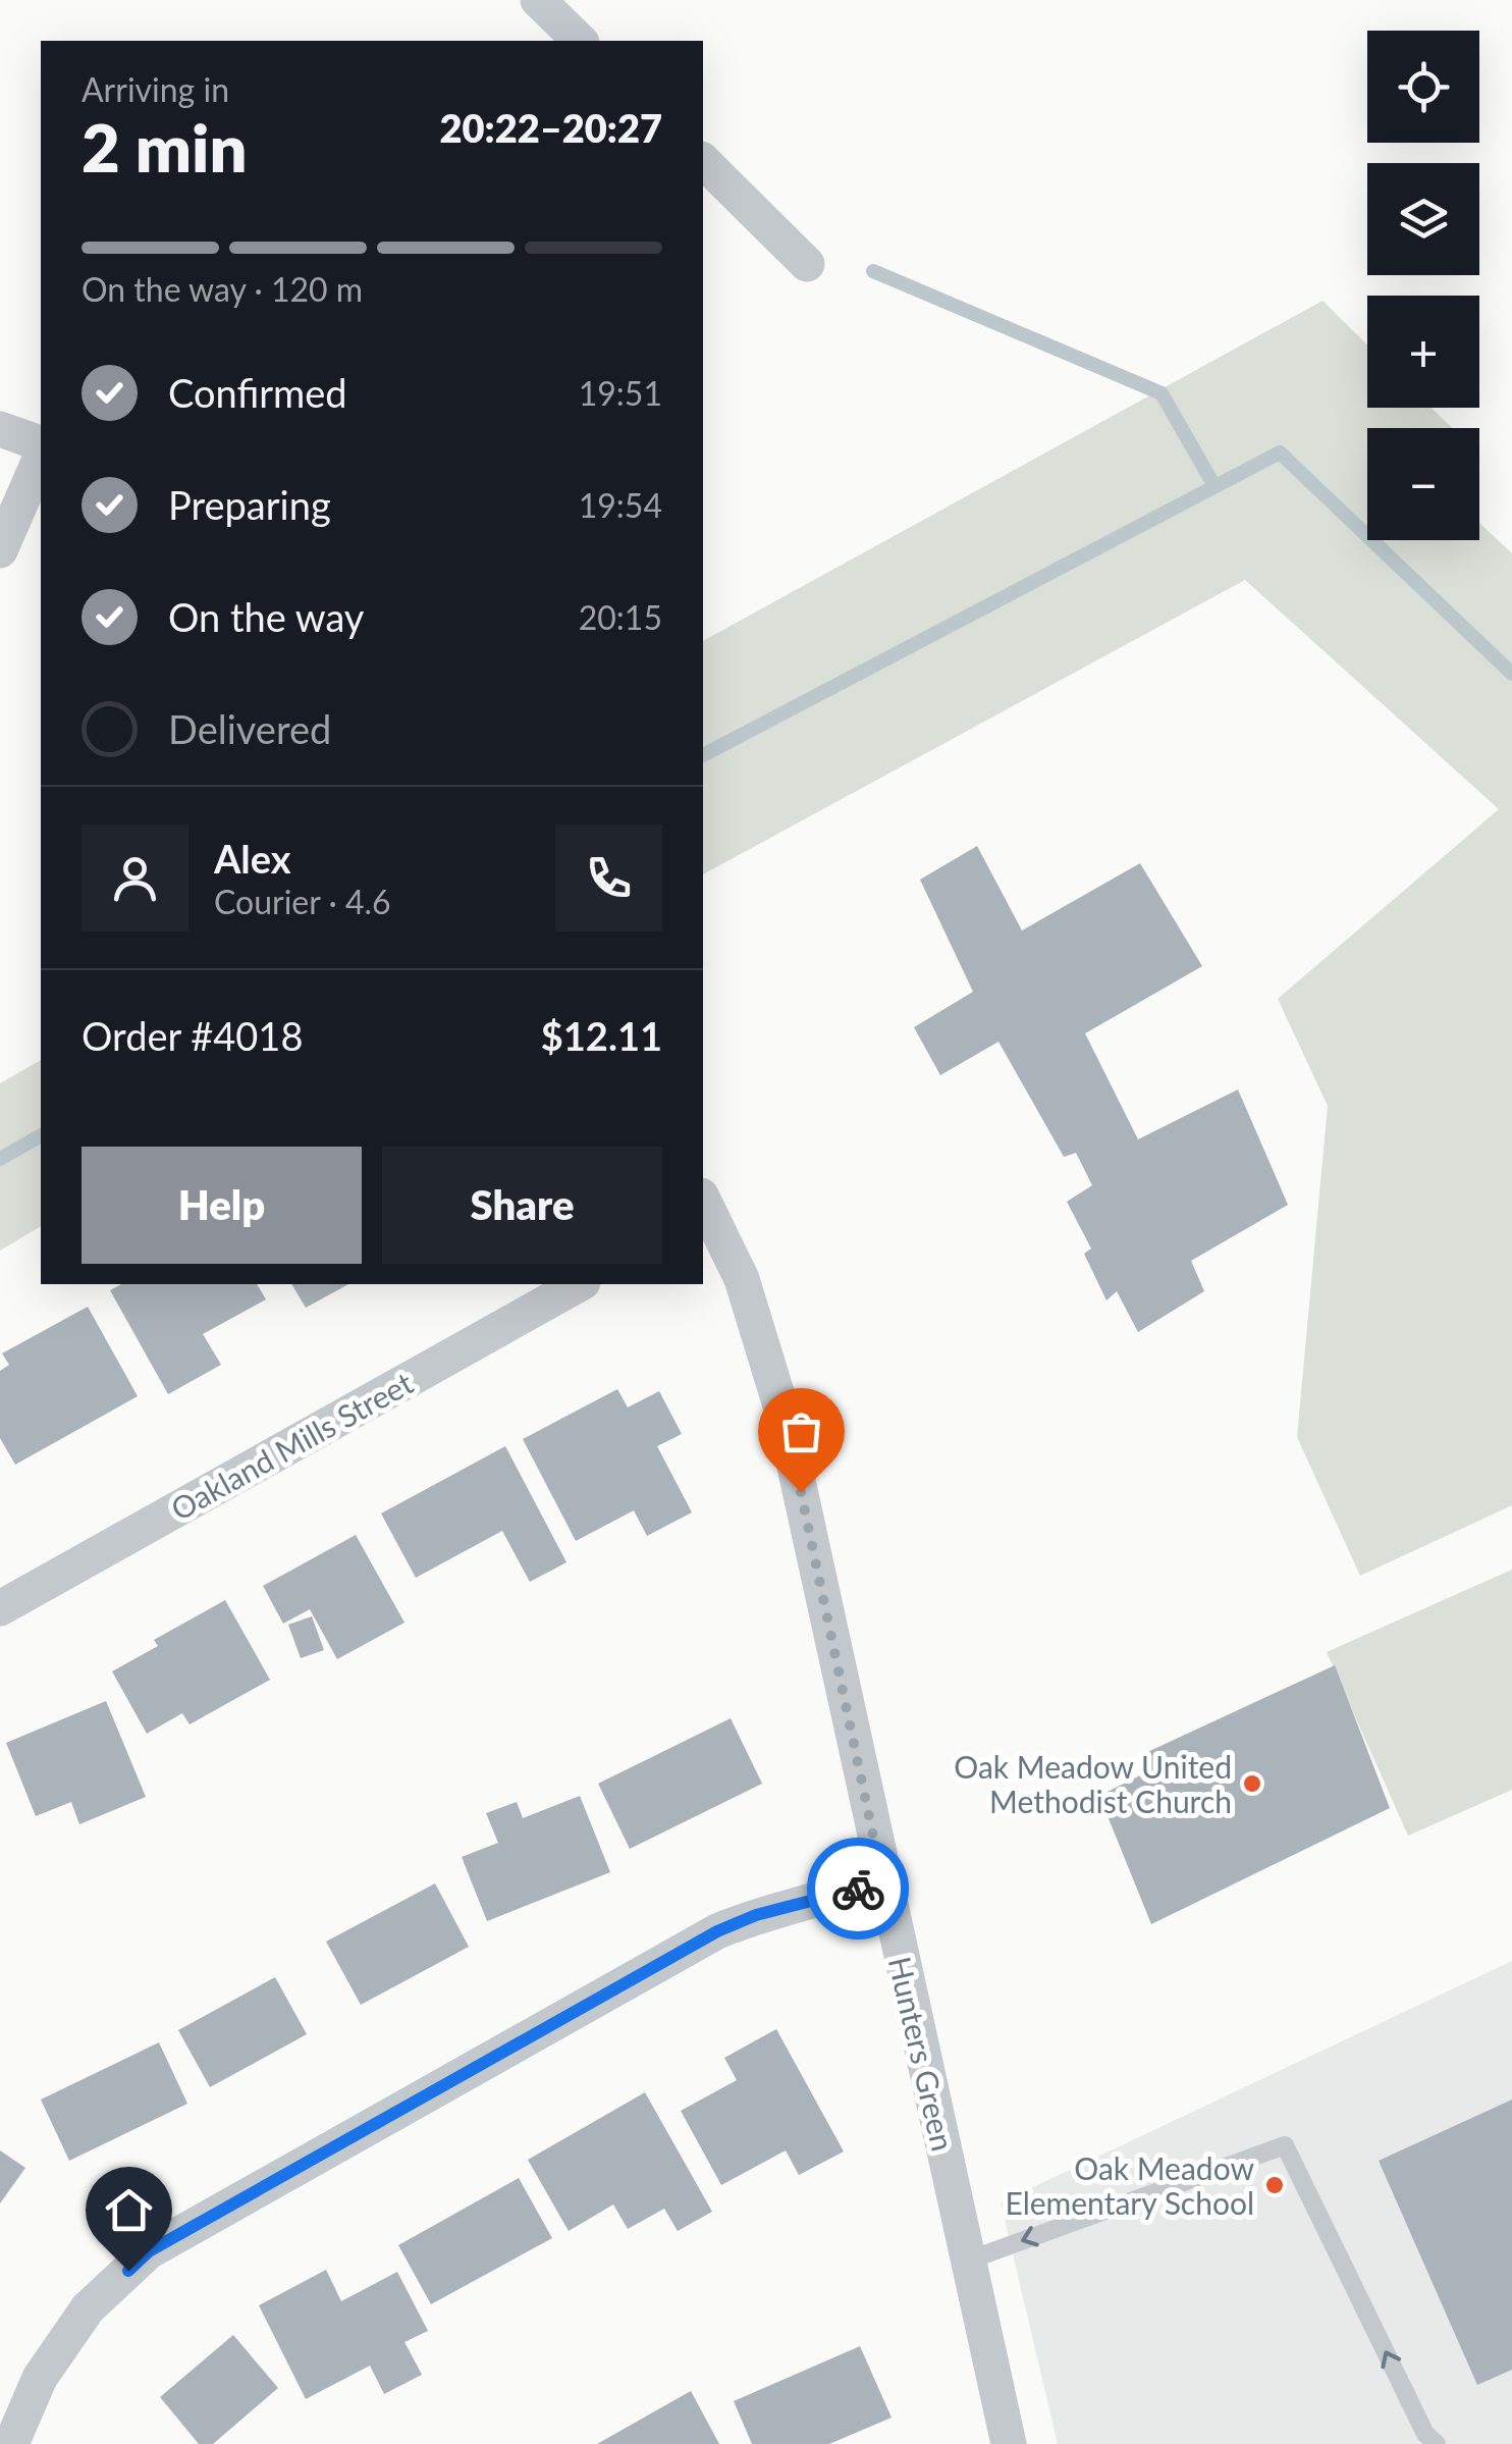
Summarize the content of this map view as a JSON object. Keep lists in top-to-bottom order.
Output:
{
  "streets": {
    "street": ["Oakland Mills Street", "Hunters Green"]
  },
  "places": ["Oak Meadow United Methodist Church", "Oak Meadow Elementary School"],
  "page": {
    "map_buttons": ["+", "−"],
    "heading": ["2 min", "Arriving in", "20:22–20:27"],
    "panel": [
      "Alex",
      "Courier · 4.6",
      "Order #4018",
      "$12.11"
    ],
    "bar": "On the way · 120 m",
    "list": [
      ["Confirmed", "19:51"],
      ["Preparing", "19:54"],
      ["On the way", "20:15"],
      "Delivered"
    ],
    "buttons": ["Help", "Share"]
  }
}
